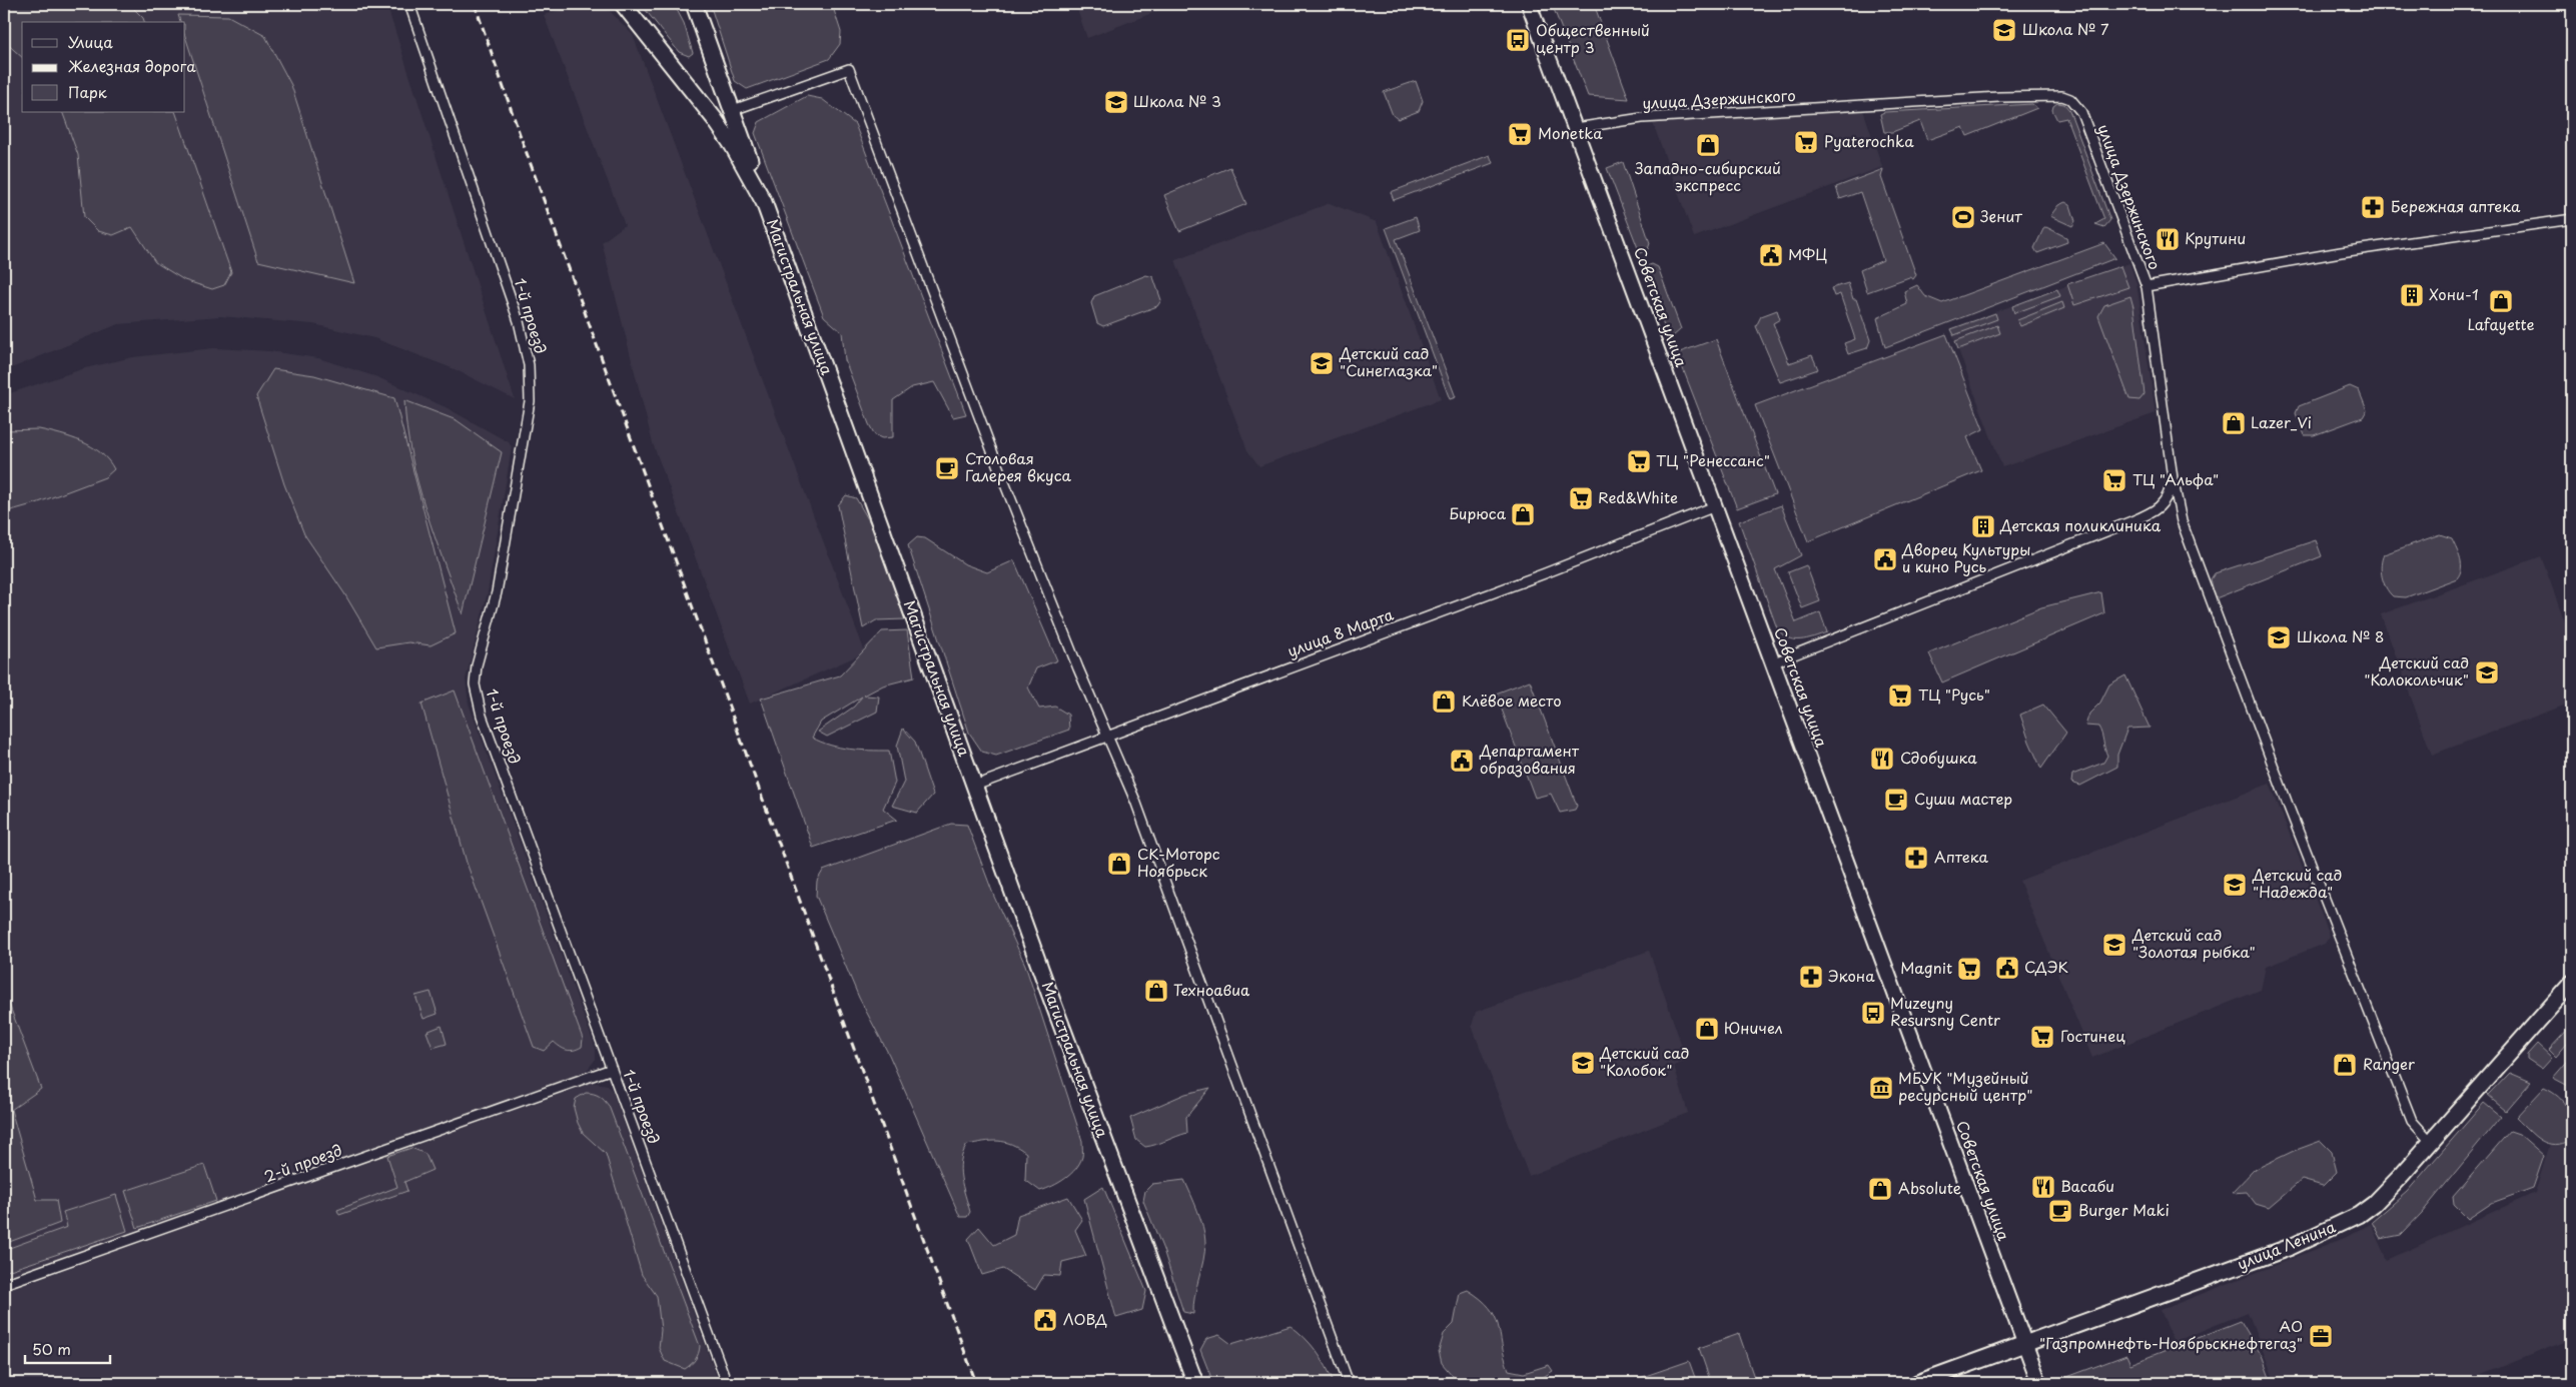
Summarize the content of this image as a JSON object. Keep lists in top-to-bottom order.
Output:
{
  "streets": {
    "main road": ["Магистральная улица", "Советская улица", "улица Ленина"],
    "street": [
      "улица Дзержинского",
      "1-й проезд",
      "улица 8 Марта",
      "2-й проезд"
    ]
  },
  "crossings": [
    ["улица Дзержинского", "Советская улица"],
    ["Магистральная улица", "улица 8 Марта"],
    ["Советская улица", "улица 8 Марта"],
    ["Советская улица", "улица Ленина"],
    ["1-й проезд", "2-й проезд"]
  ],
  "places": {
    "school or university": [
      "Школа № 7",
      "Школа № 3",
      "Детский сад \"Синеглазка\"",
      "Школа № 8",
      "Детский сад \"Колокольчик\"",
      "Детский сад \"Надежда\"",
      "Детский сад \"Золотая рыбка\"",
      "Детский сад \"Колобок\""
    ],
    "bus stop": ["Общественный центр 3", "Muzeyny Resursny Centr"],
    "supermarket": [
      "Monetka",
      "Pyaterochka",
      "ТЦ \"Ренессанс\"",
      "ТЦ \"Альфа\"",
      "Red&White",
      "ТЦ \"Русь\"",
      "Magnit",
      "Гостинец"
    ],
    "shop": [
      "Западно-сибирский экспресс",
      "Lafayette",
      "Lazer_Vi",
      "Бирюса",
      "Клёвое место",
      "СК-Моторс Ноябрьск",
      "Техноавиа",
      "Юничел",
      "Ranger",
      "Absolute"
    ],
    "pharmacy": ["Бережная аптека", "Аптека", "Экона"],
    "sports": ["Зенит"],
    "restaurant": ["Крутини", "Сдобушка", "Васаби"],
    "public building": [
      "МФЦ",
      "Дворец Культуры и кино Русь",
      "Департамент образования",
      "СДЭК",
      "ЛОВД"
    ],
    "building": ["Хони-1", "Детская поликлиника"],
    "cafe": ["Столовая Галерея вкуса", "Суши мастер", "Burger Maki"],
    "museum": ["МБУК \"Музейный ресурсный центр\""],
    "office": ["АО \"Газпромнефть-Ноябрьскнефтегаз\""]
  },
  "legend": ["Улица", "Железная дорога", "Парк"],
  "scale_bar": "50 m"
}
